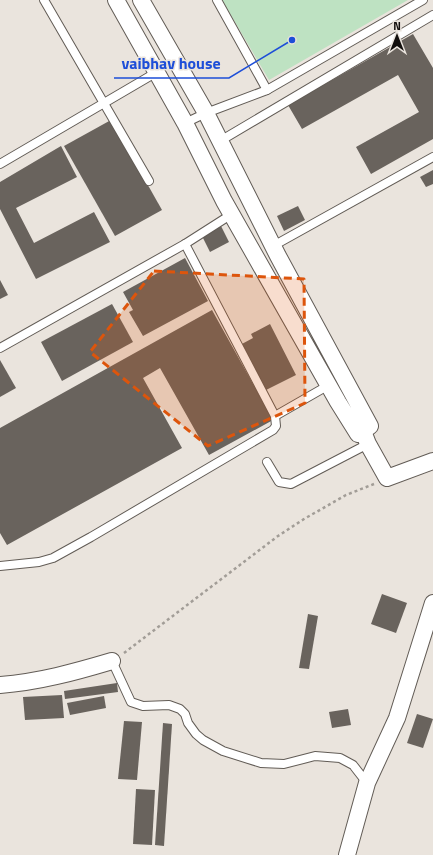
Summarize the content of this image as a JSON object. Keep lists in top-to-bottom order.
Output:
{
  "places": ["vaibhav house"],
  "north": "top"
}
